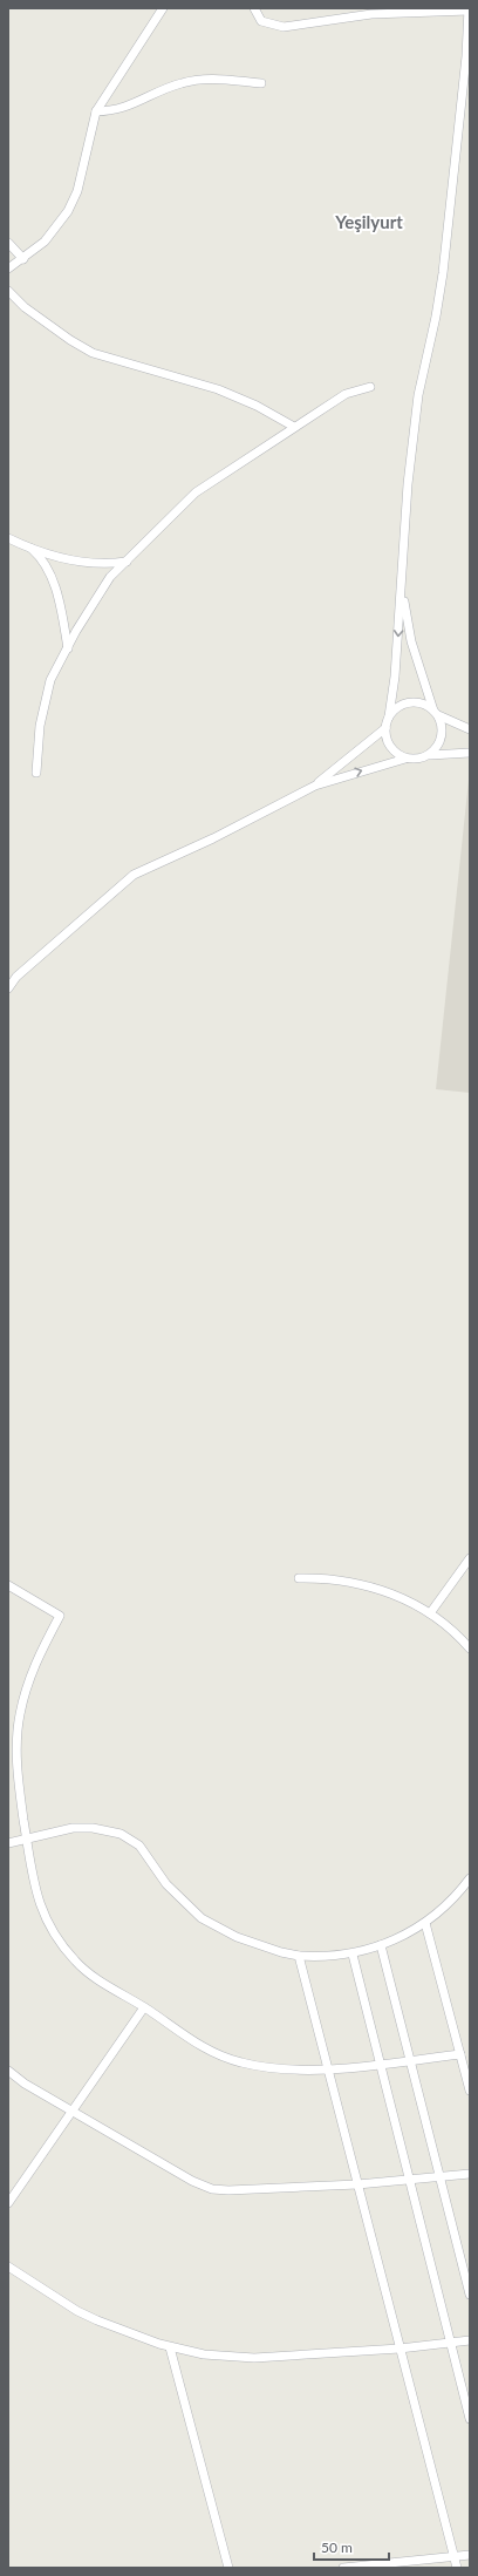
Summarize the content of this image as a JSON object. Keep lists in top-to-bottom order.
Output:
{
  "districts": ["Yeşilyurt"],
  "scale_bar": "50 m"
}
